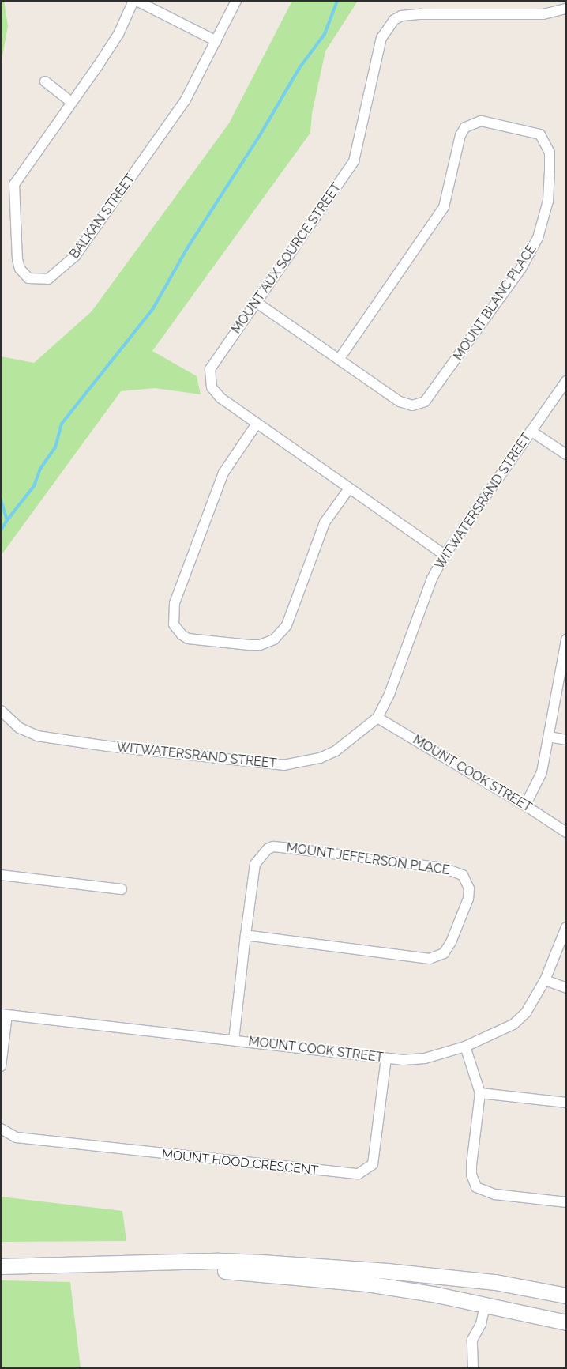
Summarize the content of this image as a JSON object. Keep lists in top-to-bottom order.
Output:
{
  "streets": {
    "street": [
      "BALKAN STREET",
      "MOUNT AUX SOURCE STREET",
      "MOUNT BLANC PLACE",
      "WITWATERSRAND STREET",
      "MOUNT COOK STREET",
      "MOUNT JEFFERSON PLACE",
      "MOUNT HOOD CRESCENT"
    ]
  },
  "crossings": [
    ["MOUNT AUX SOURCE STREET", "MOUNT BLANC PLACE"],
    ["MOUNT AUX SOURCE STREET", "WITWATERSRAND STREET"],
    ["WITWATERSRAND STREET", "MOUNT COOK STREET"],
    ["MOUNT COOK STREET", "MOUNT JEFFERSON PLACE"],
    ["MOUNT COOK STREET", "MOUNT HOOD CRESCENT"]
  ]
}
